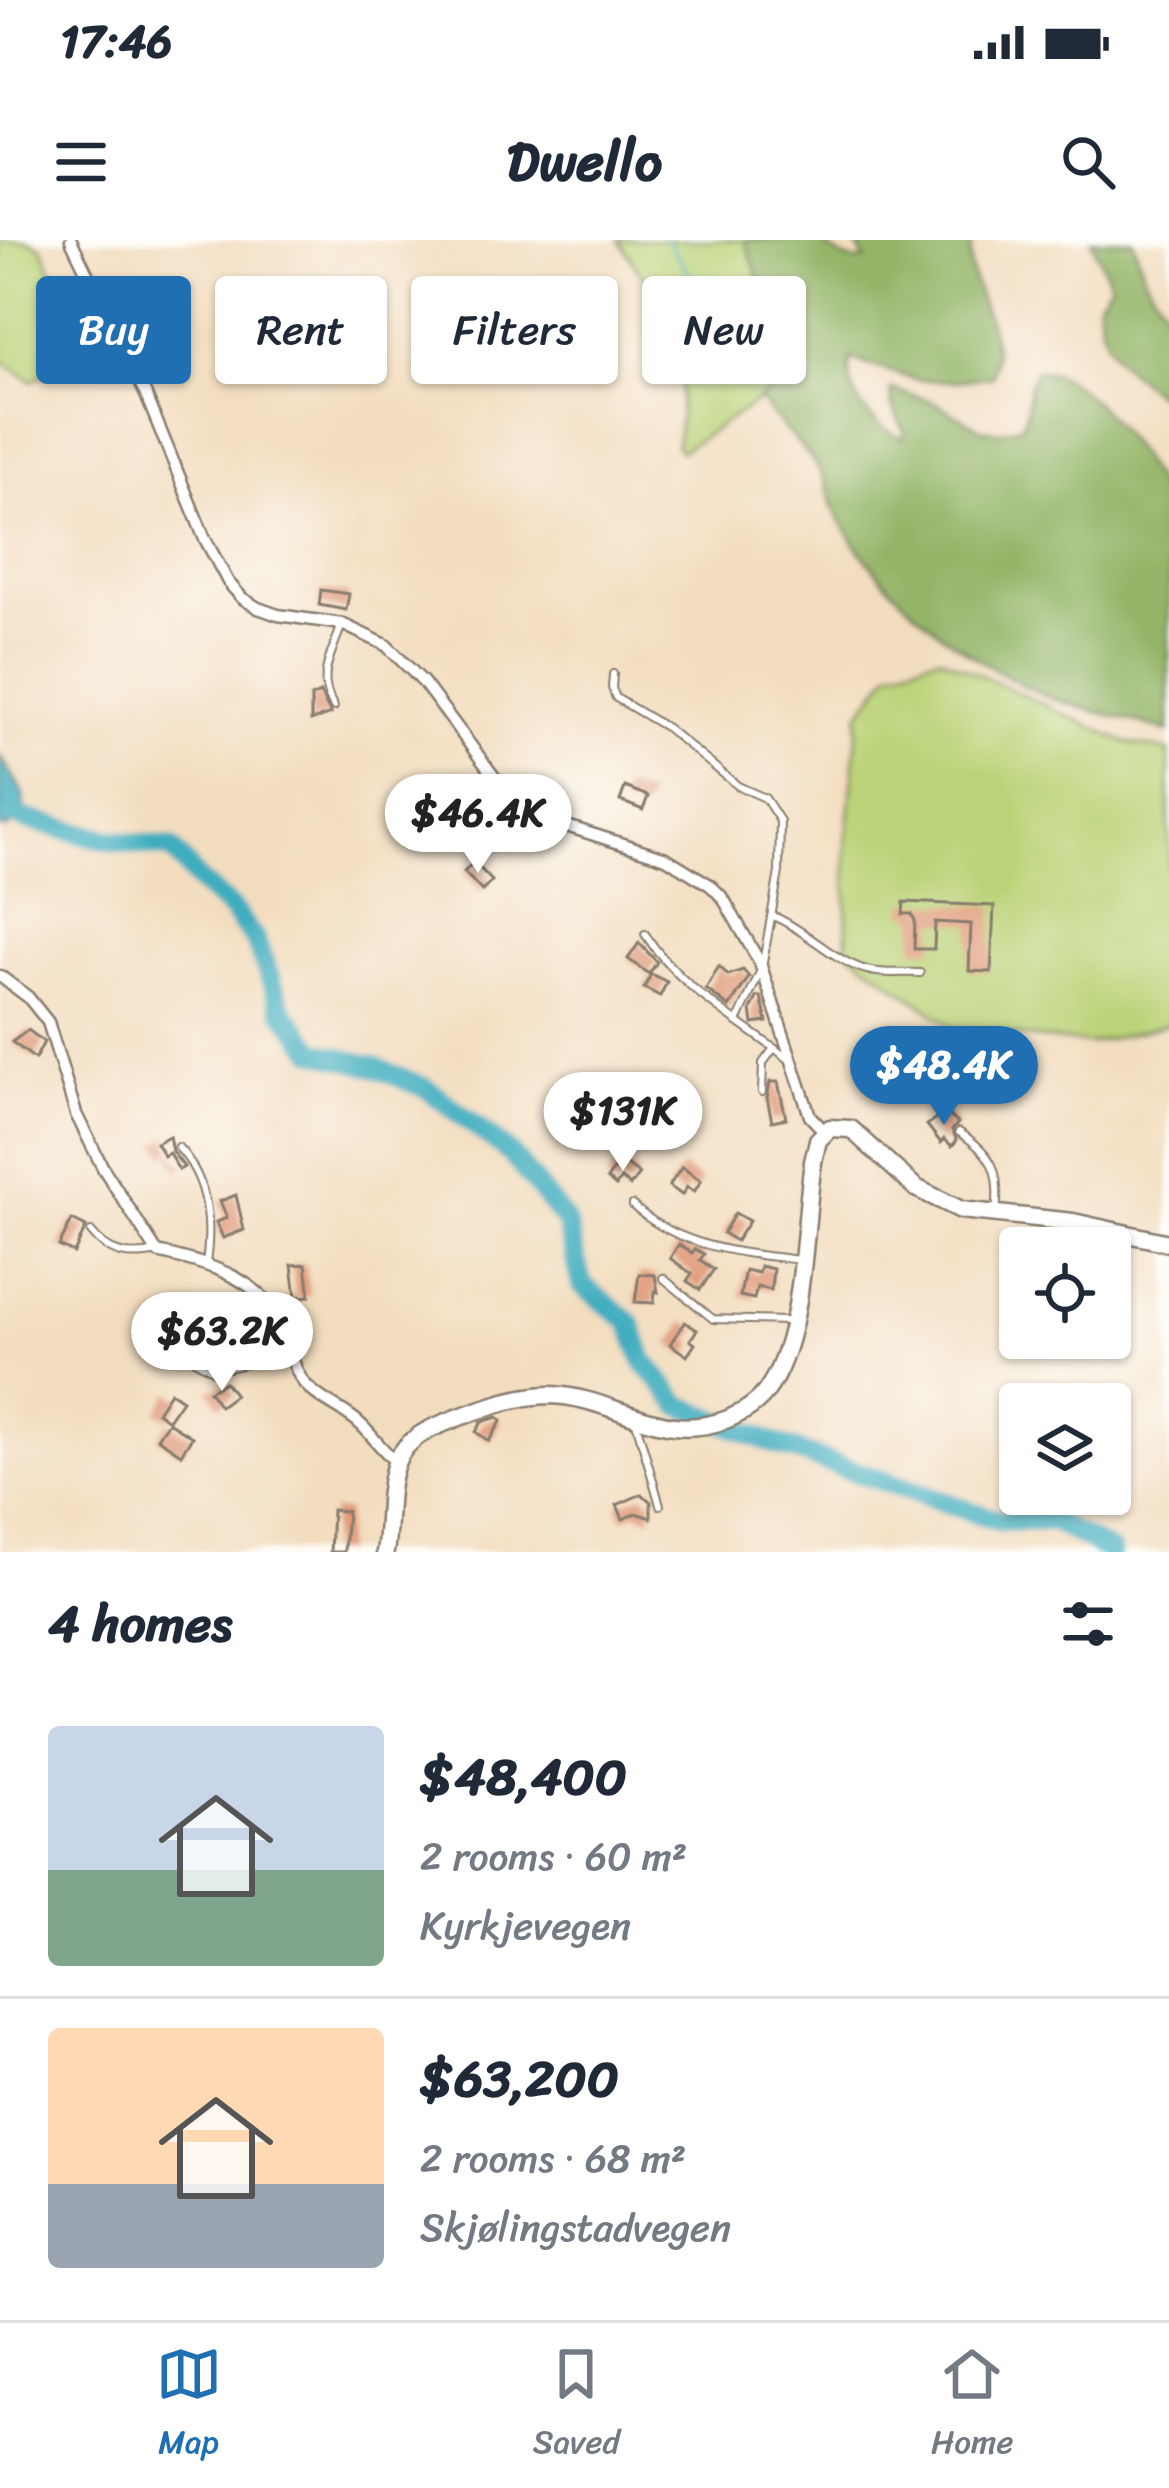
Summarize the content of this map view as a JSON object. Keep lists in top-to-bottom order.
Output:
{
  "page": {
    "status": "17:46",
    "header": "Dwello",
    "chip": [
      "Buy",
      "Rent",
      "Filters",
      "New"
    ],
    "price": [
      "$46.4K",
      "$48.4K",
      "$131K",
      "$63.2K"
    ],
    "heading": "4 homes",
    "list": [
      {
        "name": "$48,400",
        "note": "2 rooms · 60 m² · Kyrkjevegen"
      },
      {
        "name": "$63,200",
        "note": "2 rooms · 68 m² · Skjølingstadvegen"
      }
    ],
    "tabs": ["Map", "Saved", "Home"]
  }
}
